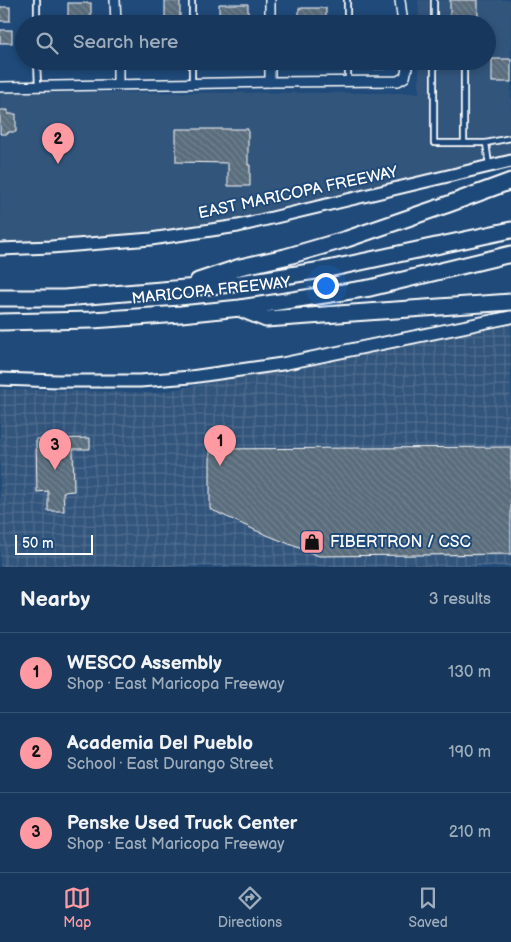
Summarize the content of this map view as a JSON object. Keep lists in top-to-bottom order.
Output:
{
  "streets": {
    "highway": ["MARICOPA FREEWAY"],
    "main road": ["EAST MARICOPA FREEWAY"]
  },
  "places": {
    "shop": ["FIBERTRON / CSC"]
  },
  "scale_bar": "50 m",
  "page": {
    "search": "Search here",
    "pins": ["2", "1", "3"],
    "scale": "50 m",
    "heading": ["Nearby", "3 results"],
    "list": [
      {
        "mark": "1",
        "name": "WESCO Assembly",
        "note": "Shop · East Maricopa Freeway",
        "value": "130 m"
      },
      {
        "mark": "2",
        "name": "Academia Del Pueblo",
        "note": "School · East Durango Street",
        "value": "190 m"
      },
      {
        "mark": "3",
        "name": "Penske Used Truck Center",
        "note": "Shop · East Maricopa Freeway",
        "value": "210 m"
      }
    ],
    "nav": ["Map", "Directions", "Saved"]
  }
}
